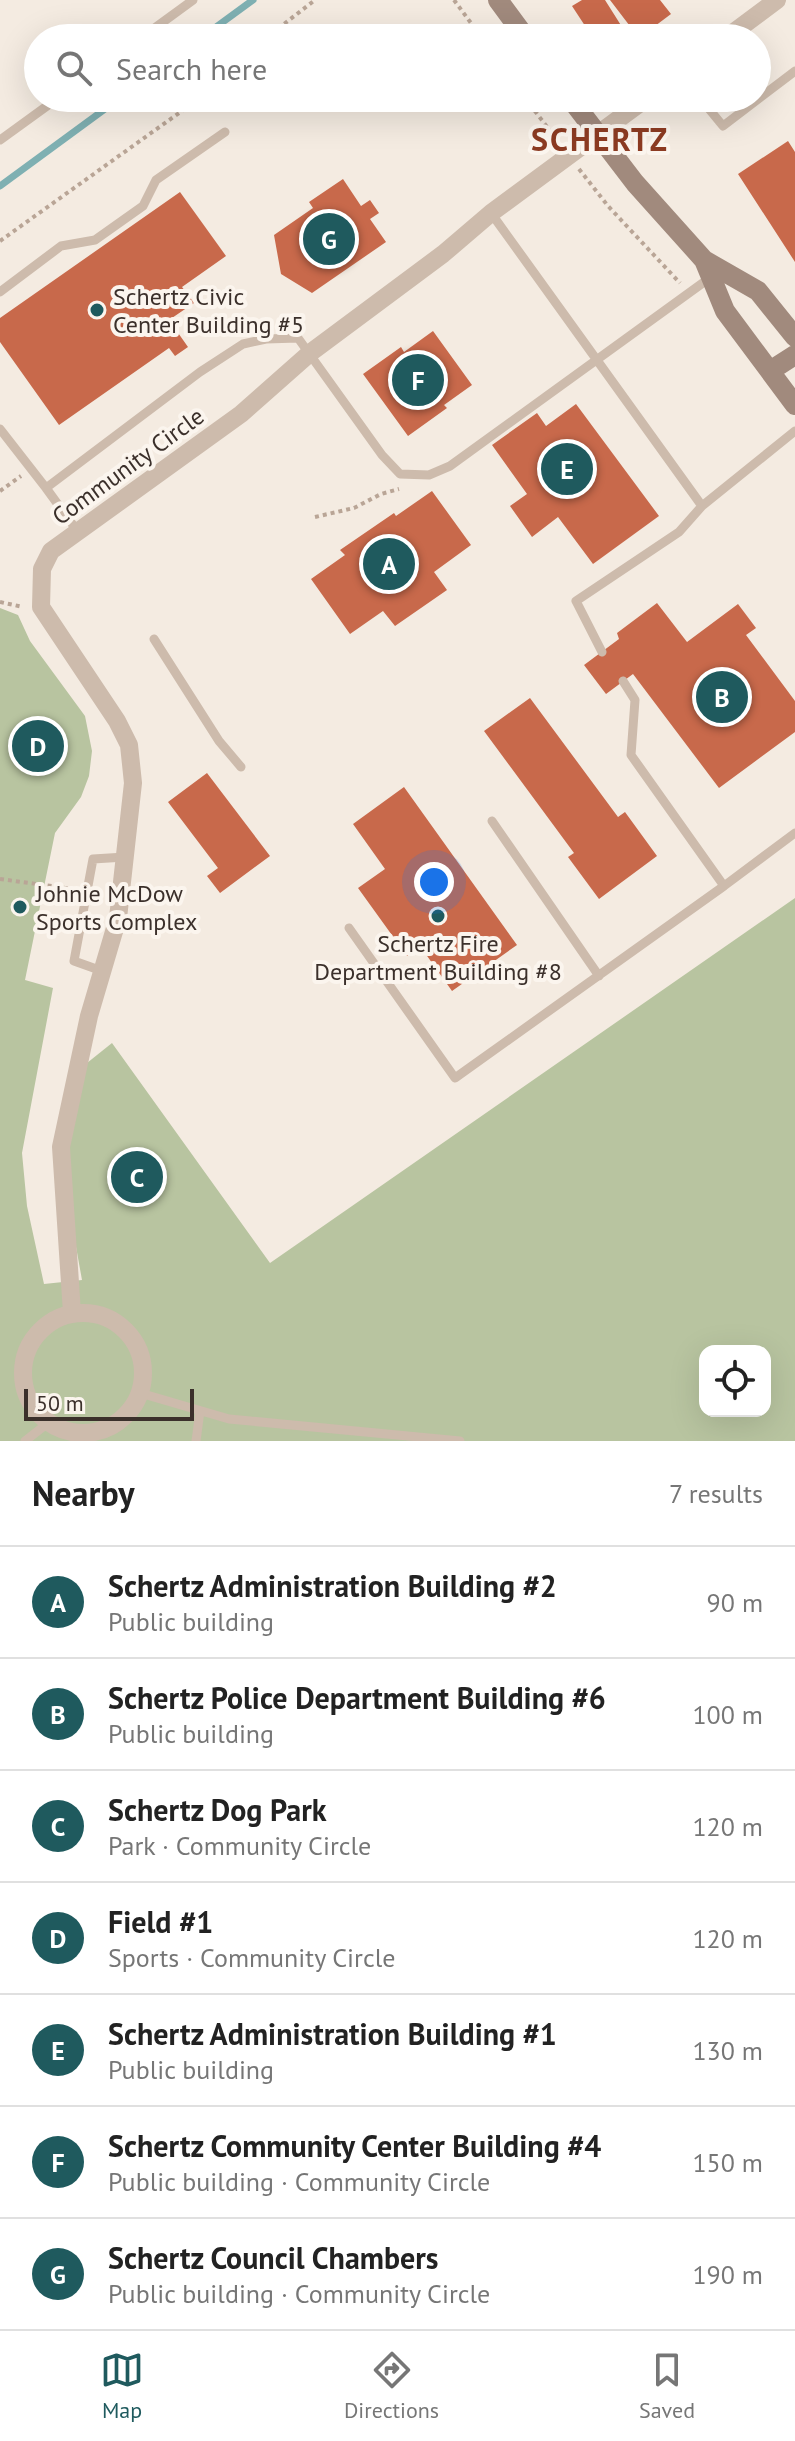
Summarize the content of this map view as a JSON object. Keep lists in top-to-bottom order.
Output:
{
  "streets": {
    "street": ["Community Circle"]
  },
  "districts": ["SCHERTZ"],
  "places": ["Schertz Civic Center Building #5", "Johnie McDow Sports Complex", "Schertz Fire Department Building #8"],
  "scale_bar": "50 m",
  "page": {
    "search": "Search here",
    "pins": [
      "G",
      "F",
      "E",
      "A",
      "B",
      "D",
      "C"
    ],
    "scale": "50 m",
    "heading": ["Nearby", "7 results"],
    "list": [
      {
        "mark": "A",
        "name": "Schertz Administration Building #2",
        "note": "Public building",
        "value": "90 m"
      },
      {
        "mark": "B",
        "name": "Schertz Police Department Building #6",
        "note": "Public building",
        "value": "100 m"
      },
      {
        "mark": "C",
        "name": "Schertz Dog Park",
        "note": "Park · Community Circle",
        "value": "120 m"
      },
      {
        "mark": "D",
        "name": "Field #1",
        "note": "Sports · Community Circle",
        "value": "120 m"
      },
      {
        "mark": "E",
        "name": "Schertz Administration Building #1",
        "note": "Public building",
        "value": "130 m"
      },
      {
        "mark": "F",
        "name": "Schertz Community Center Building #4",
        "note": "Public building · Community Circle",
        "value": "150 m"
      },
      {
        "mark": "G",
        "name": "Schertz Council Chambers",
        "note": "Public building · Community Circle",
        "value": "190 m"
      }
    ],
    "nav": ["Map", "Directions", "Saved"]
  }
}
